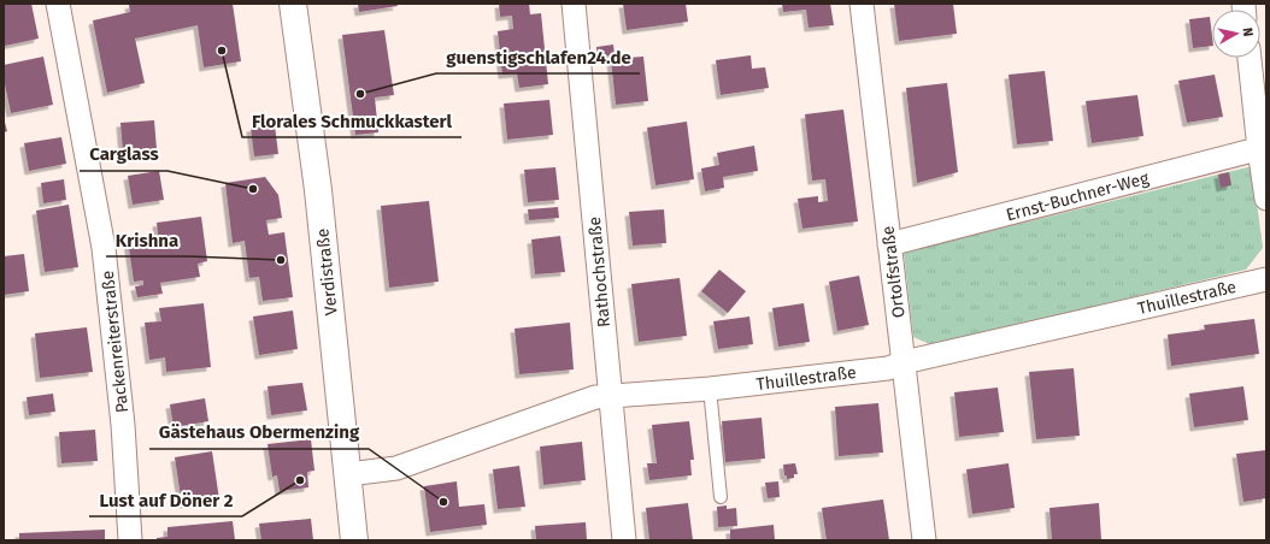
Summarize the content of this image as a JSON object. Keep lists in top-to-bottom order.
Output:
{
  "streets": {
    "main road": ["Verdistraße"],
    "street": [
      "Ernst-Buchner-Weg",
      "Rathochstraße",
      "Ortolfstraße",
      "Thuillestraße",
      "Packenreiterstraße"
    ]
  },
  "crossings": [
    ["Ernst-Buchner-Weg", "Ortolfstraße"],
    ["Verdistraße", "Thuillestraße"],
    ["Rathochstraße", "Thuillestraße"],
    ["Ortolfstraße", "Thuillestraße"]
  ],
  "places": [
    "Florales Schmuckkasterl",
    "guenstigschlafen24.de",
    "Carglass",
    "Krishna",
    "Lust auf Döner 2",
    "Gästehaus Obermenzing"
  ],
  "north": "right"
}
